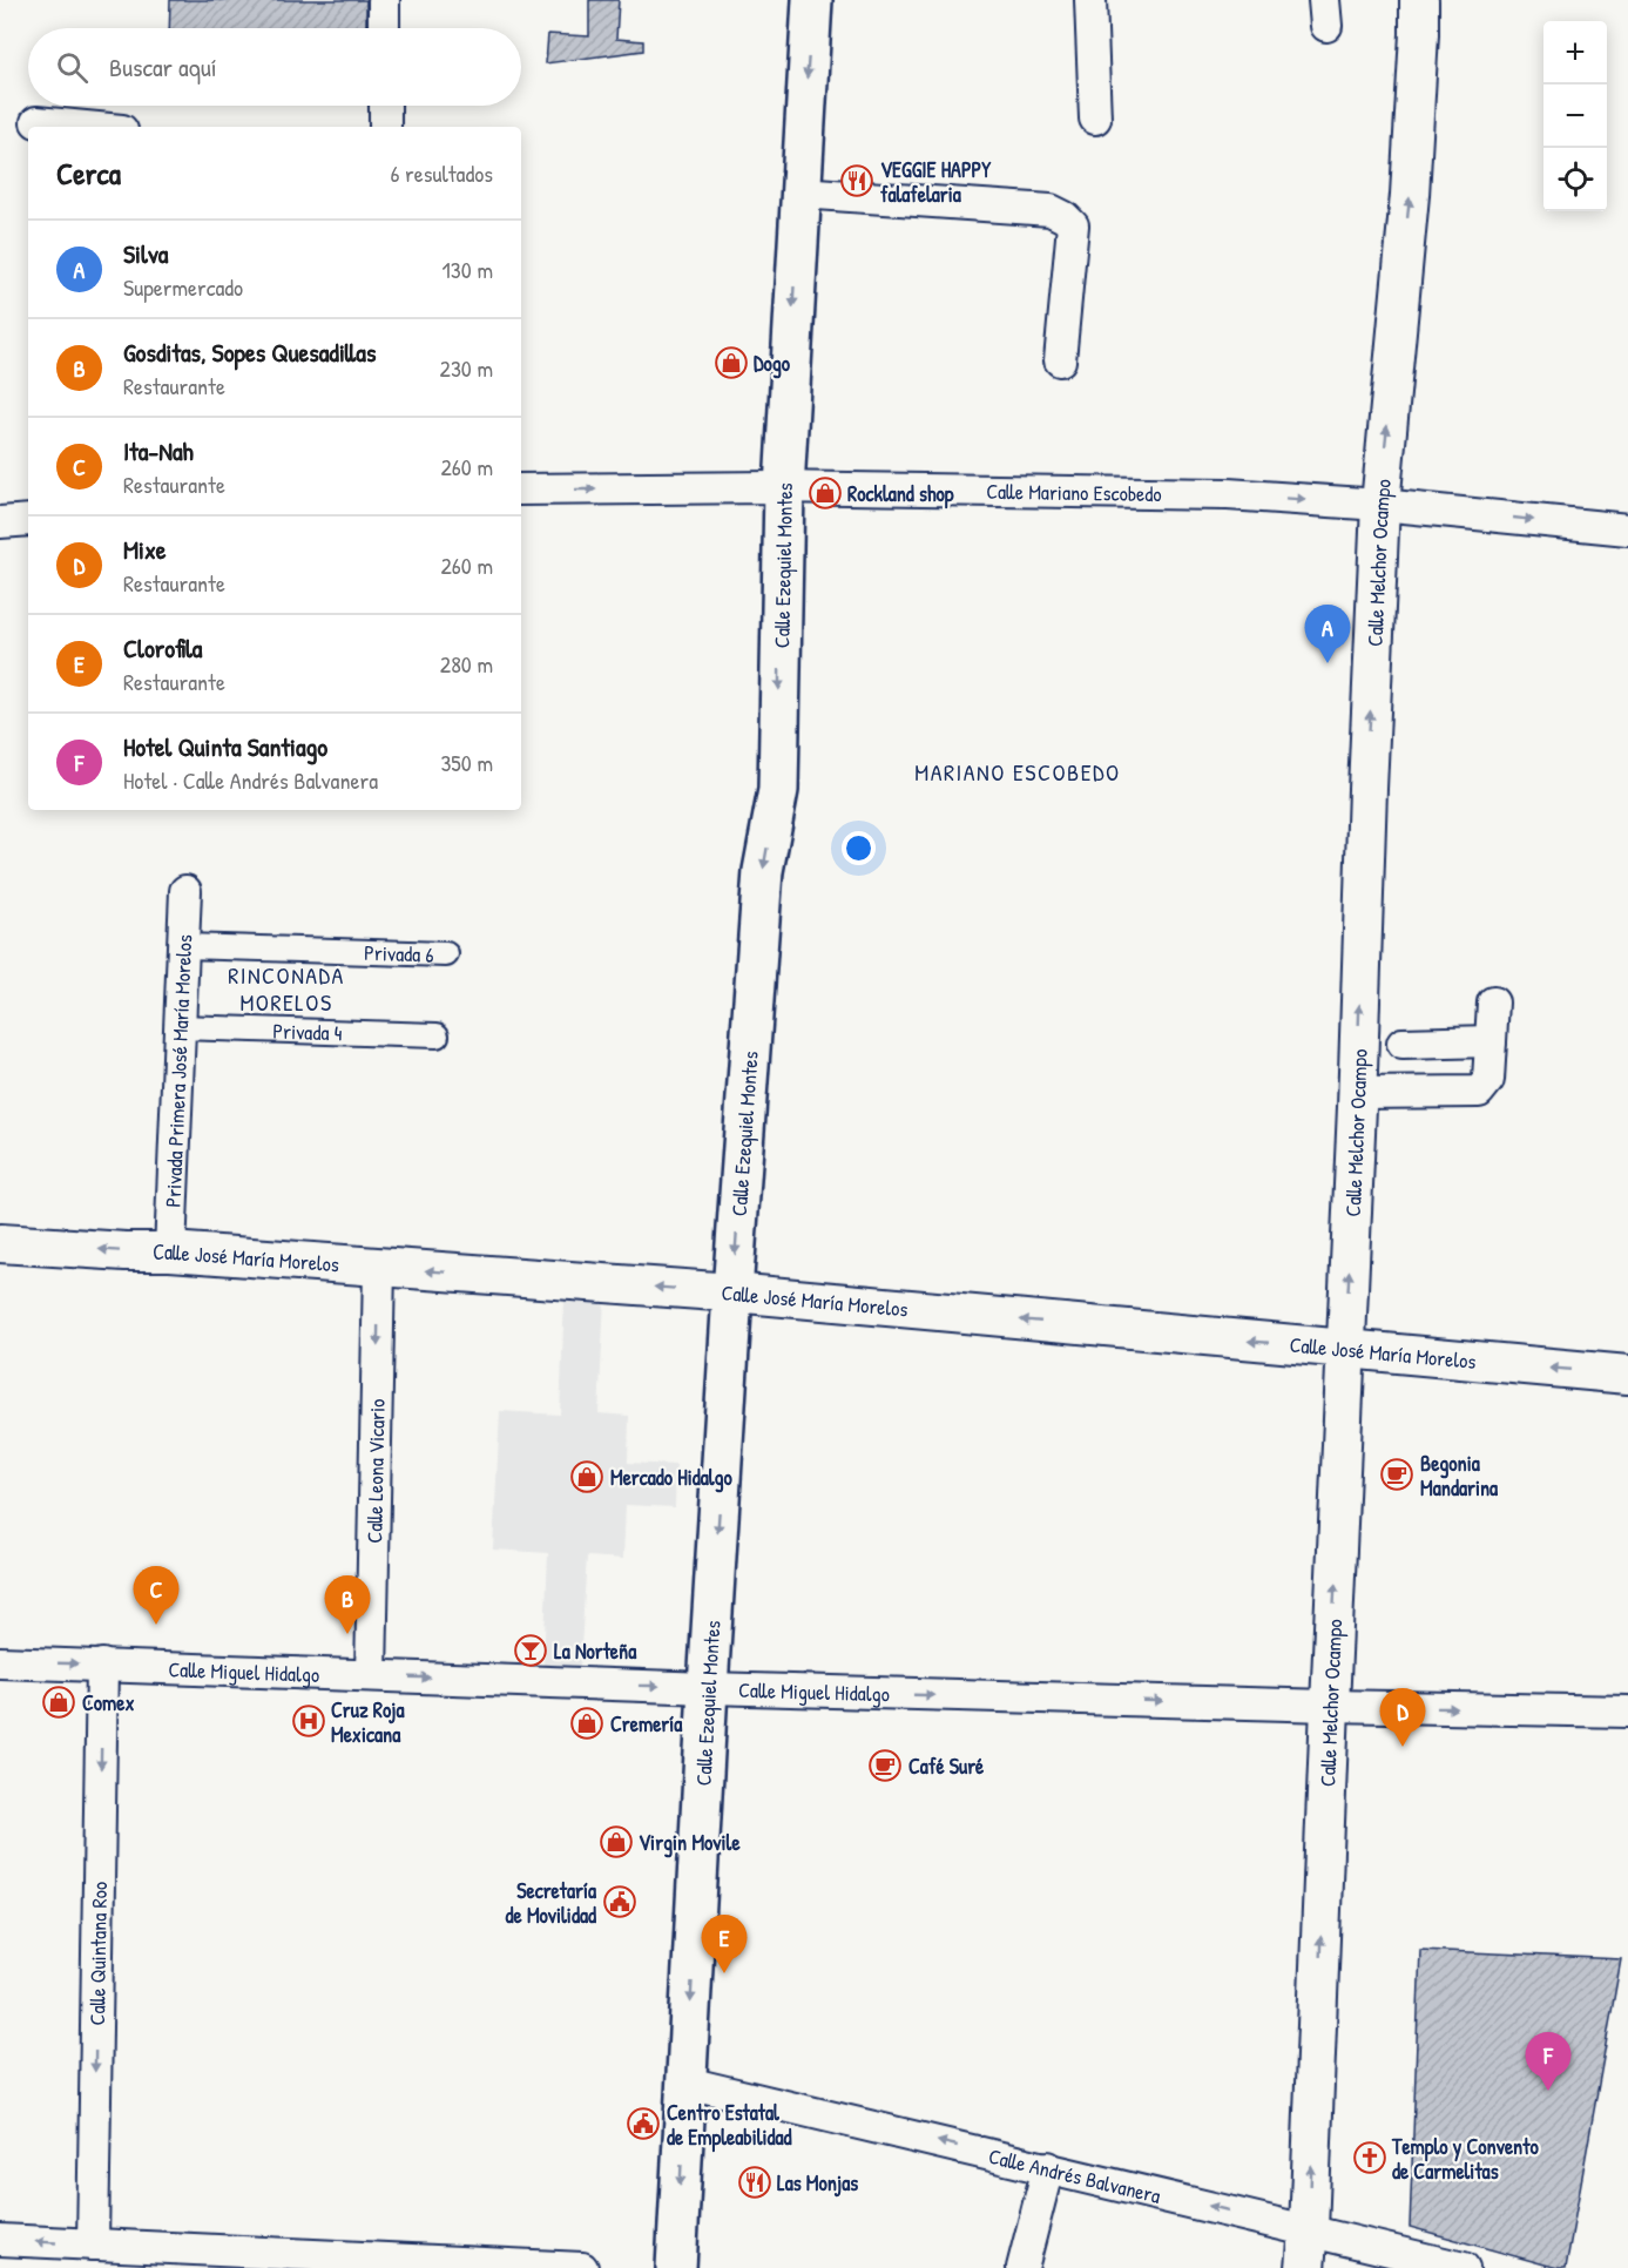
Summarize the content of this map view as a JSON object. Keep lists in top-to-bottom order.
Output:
{
  "streets": {
    "main road": ["Calle Ezequiel Montes"],
    "street": [
      "Calle Mariano Escobedo",
      "Calle Melchor Ocampo",
      "Privada 6",
      "Privada 4",
      "Privada Primera José María Morelos",
      "Calle José María Morelos",
      "Calle Leona Vicario",
      "Calle Miguel Hidalgo",
      "Calle Quintana Roo",
      "Calle Andrés Balvanera"
    ]
  },
  "crossings": [
    ["Calle Mariano Escobedo", "Calle Melchor Ocampo"],
    ["Calle Mariano Escobedo", "Calle Ezequiel Montes"],
    ["Calle Melchor Ocampo", "Calle José María Morelos"],
    ["Calle Melchor Ocampo", "Calle Miguel Hidalgo"],
    ["Calle Melchor Ocampo", "Calle Andrés Balvanera"],
    ["Calle Ezequiel Montes", "Calle José María Morelos"],
    ["Calle Ezequiel Montes", "Calle Miguel Hidalgo"],
    ["Calle Ezequiel Montes", "Calle Andrés Balvanera"],
    ["Privada 6", "Privada Primera José María Morelos"],
    ["Privada 4", "Privada Primera José María Morelos"],
    ["Privada Primera José María Morelos", "Calle José María Morelos"],
    ["Calle José María Morelos", "Calle Leona Vicario"],
    ["Calle Leona Vicario", "Calle Miguel Hidalgo"],
    ["Calle Miguel Hidalgo", "Calle Quintana Roo"]
  ],
  "one_way": [
    "Calle Mariano Escobedo",
    "Calle Melchor Ocampo",
    "Calle Ezequiel Montes",
    "Calle José María Morelos",
    "Calle Leona Vicario",
    "Calle Miguel Hidalgo",
    "Calle Quintana Roo",
    "Calle Andrés Balvanera"
  ],
  "districts": ["MARIANO ESCOBEDO", "RINCONADA MORELOS"],
  "places": {
    "restaurant": ["VEGGIE HAPPY falafelaria", "Las Monjas"],
    "shop": [
      "Dogo",
      "Rockland shop",
      "Mercado Hidalgo",
      "Comex",
      "Cremería",
      "Virgin Movile"
    ],
    "cafe": ["Begonia Mandarina", "Café Suré"],
    "bar": ["La Norteña"],
    "hospital": ["Cruz Roja Mexicana"],
    "public building": ["Secretaría de Movilidad", "Centro Estatal de Empleabilidad"],
    "church": ["Templo y Convento de Carmelitas"]
  },
  "page": {
    "map_buttons": ["+", "−"],
    "search": "Buscar aquí",
    "heading": ["Cerca", "6 resultados"],
    "list": [
      {
        "mark": "A",
        "name": "Silva",
        "note": "Supermercado",
        "value": "130 m"
      },
      {
        "mark": "B",
        "name": "Gosditas, Sopes Quesadillas",
        "note": "Restaurante",
        "value": "230 m"
      },
      {
        "mark": "C",
        "name": "Ita-Nah",
        "note": "Restaurante",
        "value": "260 m"
      },
      {
        "mark": "D",
        "name": "Mixe",
        "note": "Restaurante",
        "value": "260 m"
      },
      {
        "mark": "E",
        "name": "Clorofila",
        "note": "Restaurante",
        "value": "280 m"
      },
      {
        "mark": "F",
        "name": "Hotel Quinta Santiago",
        "note": "Hotel · Calle Andrés Balvanera",
        "value": "350 m"
      }
    ],
    "pins": [
      "A",
      "C",
      "B",
      "D",
      "E",
      "F"
    ]
  }
}
